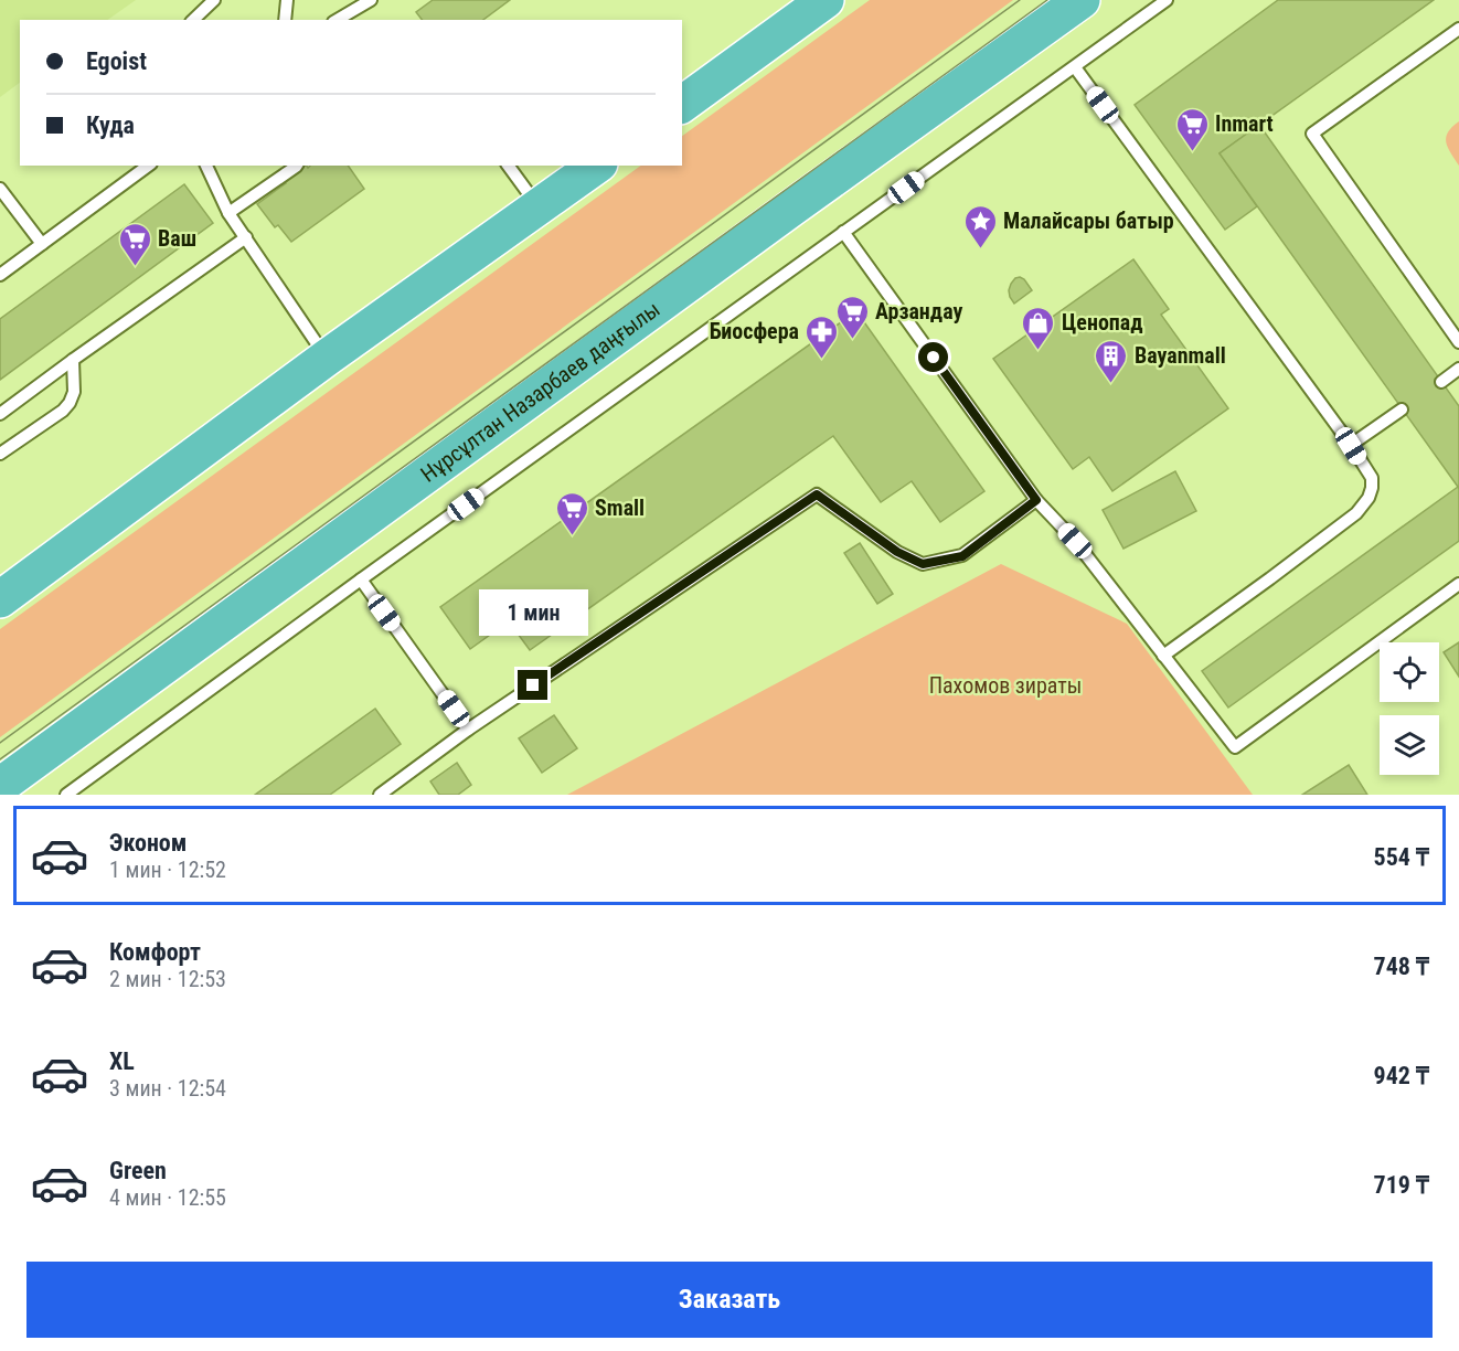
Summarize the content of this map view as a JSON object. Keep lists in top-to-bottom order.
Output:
{
  "streets": {
    "main road": ["Нұрсұлтан Назарбаев даңғылы"]
  },
  "parks": ["Пахомов зираты"],
  "places": {
    "supermarket": [
      "Inmart",
      "Ваш",
      "Арзандау",
      "Small"
    ],
    "place": ["Малайсары батыр"],
    "shop": ["Ценопад"],
    "pharmacy": ["Биосфера"],
    "building": ["Bayanmall"]
  },
  "page": {
    "banner": ["Egoist", "Куда"],
    "bubble": "1 мин",
    "list": [
      {
        "name": "Эконом",
        "note": "1 мин · 12:52",
        "value": "554 ₸"
      },
      {
        "name": "Комфорт",
        "note": "2 мин · 12:53",
        "value": "748 ₸"
      },
      {
        "name": "XL",
        "note": "3 мин · 12:54",
        "value": "942 ₸"
      },
      {
        "name": "Green",
        "note": "4 мин · 12:55",
        "value": "719 ₸"
      }
    ],
    "buttons": "Заказать"
  }
}
